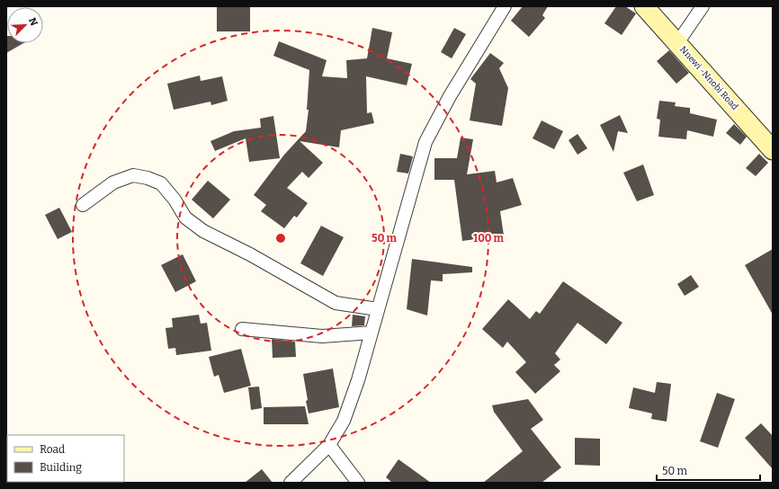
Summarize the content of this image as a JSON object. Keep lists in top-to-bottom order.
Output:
{
  "streets": {
    "main road": ["Nnewi -Nnobi Road"]
  },
  "legend": ["Road", "Building"],
  "scale_bar": "50 m",
  "north": "top right",
  "rings": ["50 m", "100 m"]
}
